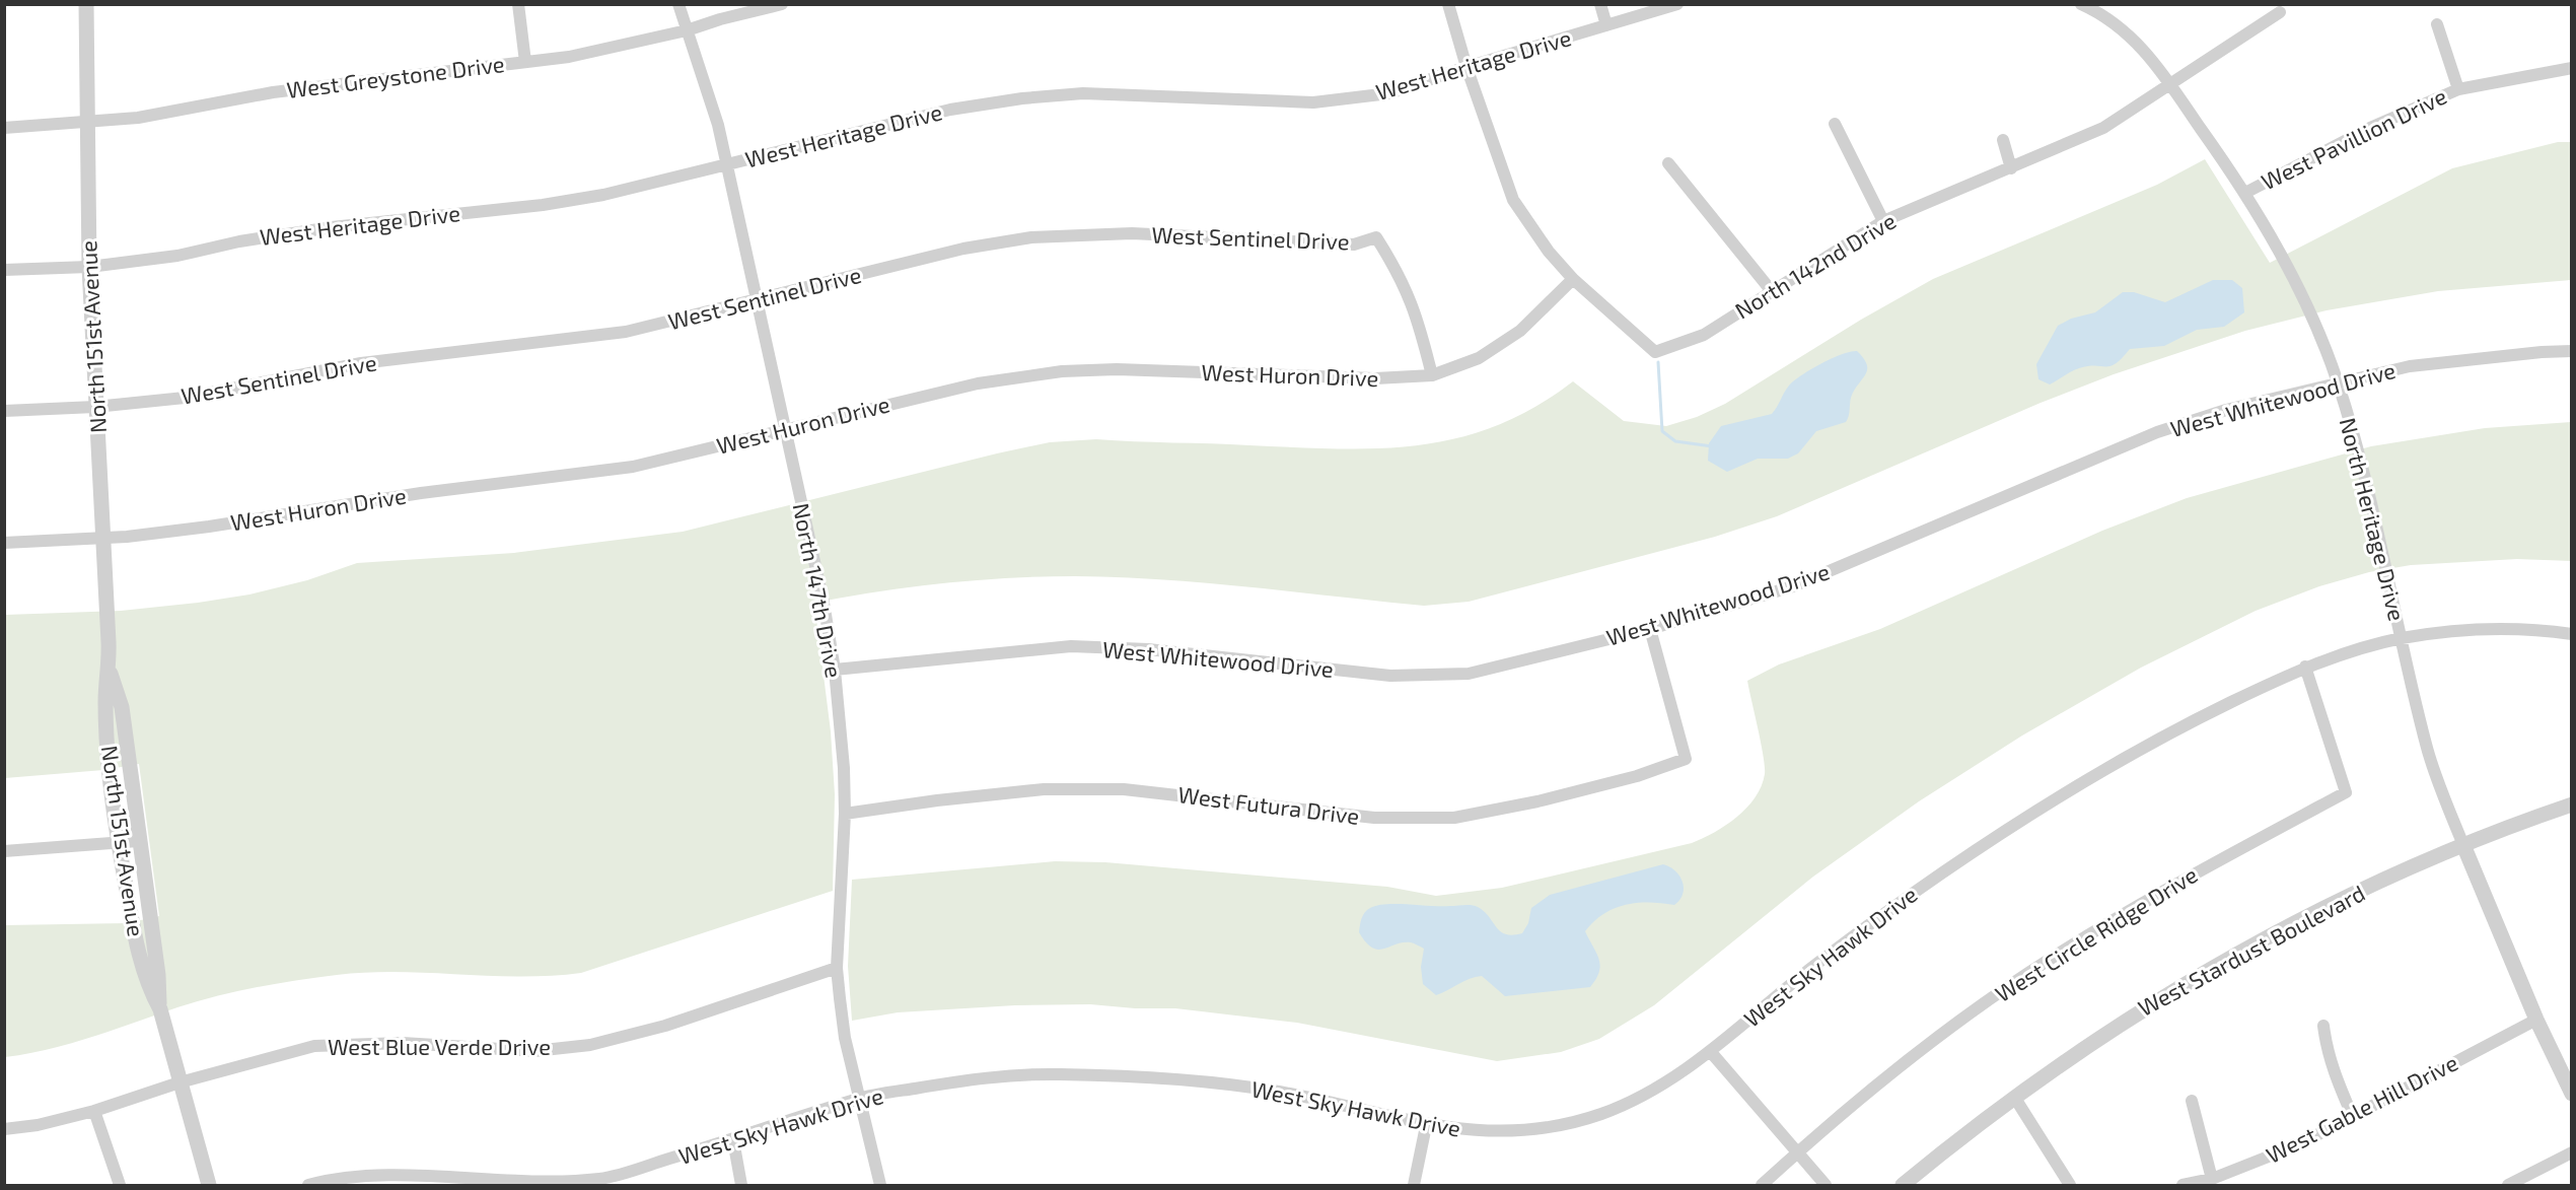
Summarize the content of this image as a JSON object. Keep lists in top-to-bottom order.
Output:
{
  "streets": {
    "street": [
      "West Heritage Drive",
      "West Greystone Drive",
      "West Pavillion Drive",
      "West Sentinel Drive",
      "North 142nd Drive",
      "North 151st Avenue",
      "West Huron Drive",
      "West Whitewood Drive",
      "North Heritage Drive",
      "North 147th Drive",
      "West Futura Drive",
      "West Circle Ridge Drive",
      "West Stardust Boulevard",
      "West Sky Hawk Drive",
      "West Blue Verde Drive",
      "West Gable Hill Drive"
    ]
  },
  "crossings": [
    ["West Heritage Drive", "North 151st Avenue"],
    ["West Heritage Drive", "North 147th Drive"],
    ["West Greystone Drive", "North 151st Avenue"],
    ["West Greystone Drive", "North 147th Drive"],
    ["West Pavillion Drive", "North Heritage Drive"],
    ["West Sentinel Drive", "North 151st Avenue"],
    ["West Sentinel Drive", "West Huron Drive"],
    ["West Sentinel Drive", "North 147th Drive"],
    ["North 142nd Drive", "West Huron Drive"],
    ["North 142nd Drive", "North Heritage Drive"],
    ["North 151st Avenue", "West Huron Drive"],
    ["North 151st Avenue", "West Blue Verde Drive"],
    ["West Huron Drive", "North 147th Drive"],
    ["West Whitewood Drive", "North Heritage Drive"],
    ["West Whitewood Drive", "North 147th Drive"],
    ["West Whitewood Drive", "West Futura Drive"],
    ["North Heritage Drive", "West Stardust Boulevard"],
    ["North Heritage Drive", "West Sky Hawk Drive"],
    ["North 147th Drive", "West Futura Drive"],
    ["North 147th Drive", "West Sky Hawk Drive"],
    ["North 147th Drive", "West Blue Verde Drive"],
    ["West Circle Ridge Drive", "West Sky Hawk Drive"]
  ]
}
